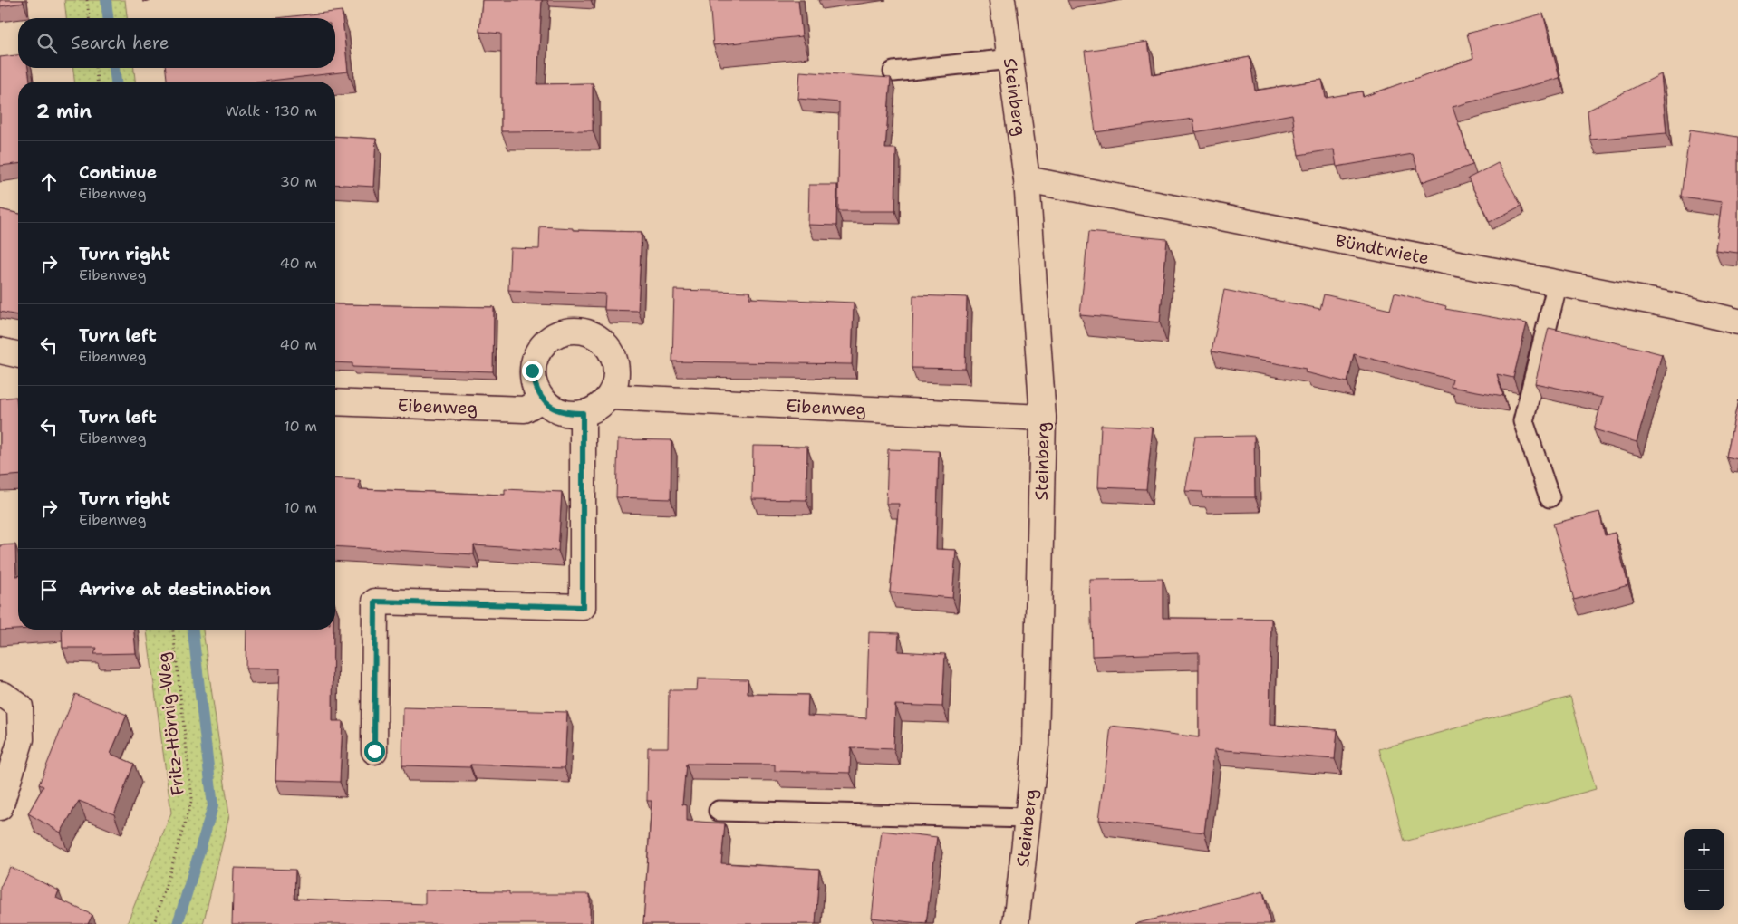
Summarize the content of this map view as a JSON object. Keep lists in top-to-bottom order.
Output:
{
  "streets": {
    "street": ["Steinberg", "Bündtwiete", "Eibenweg"],
    "path": ["Fritz-Hörnig-Weg"]
  },
  "crossings": [
    ["Steinberg", "Bündtwiete"],
    ["Steinberg", "Eibenweg"]
  ],
  "page": {
    "search": "Search here",
    "heading": ["2 min", "Walk · 130 m"],
    "list": [
      ["Continue", "Eibenweg", "30 m"],
      ["Turn right", "Eibenweg", "40 m"],
      ["Turn left", "Eibenweg", "40 m"],
      ["Turn left", "Eibenweg", "10 m"],
      ["Turn right", "Eibenweg", "10 m"],
      "Arrive at destination"
    ],
    "map_buttons": ["+", "−"]
  }
}
